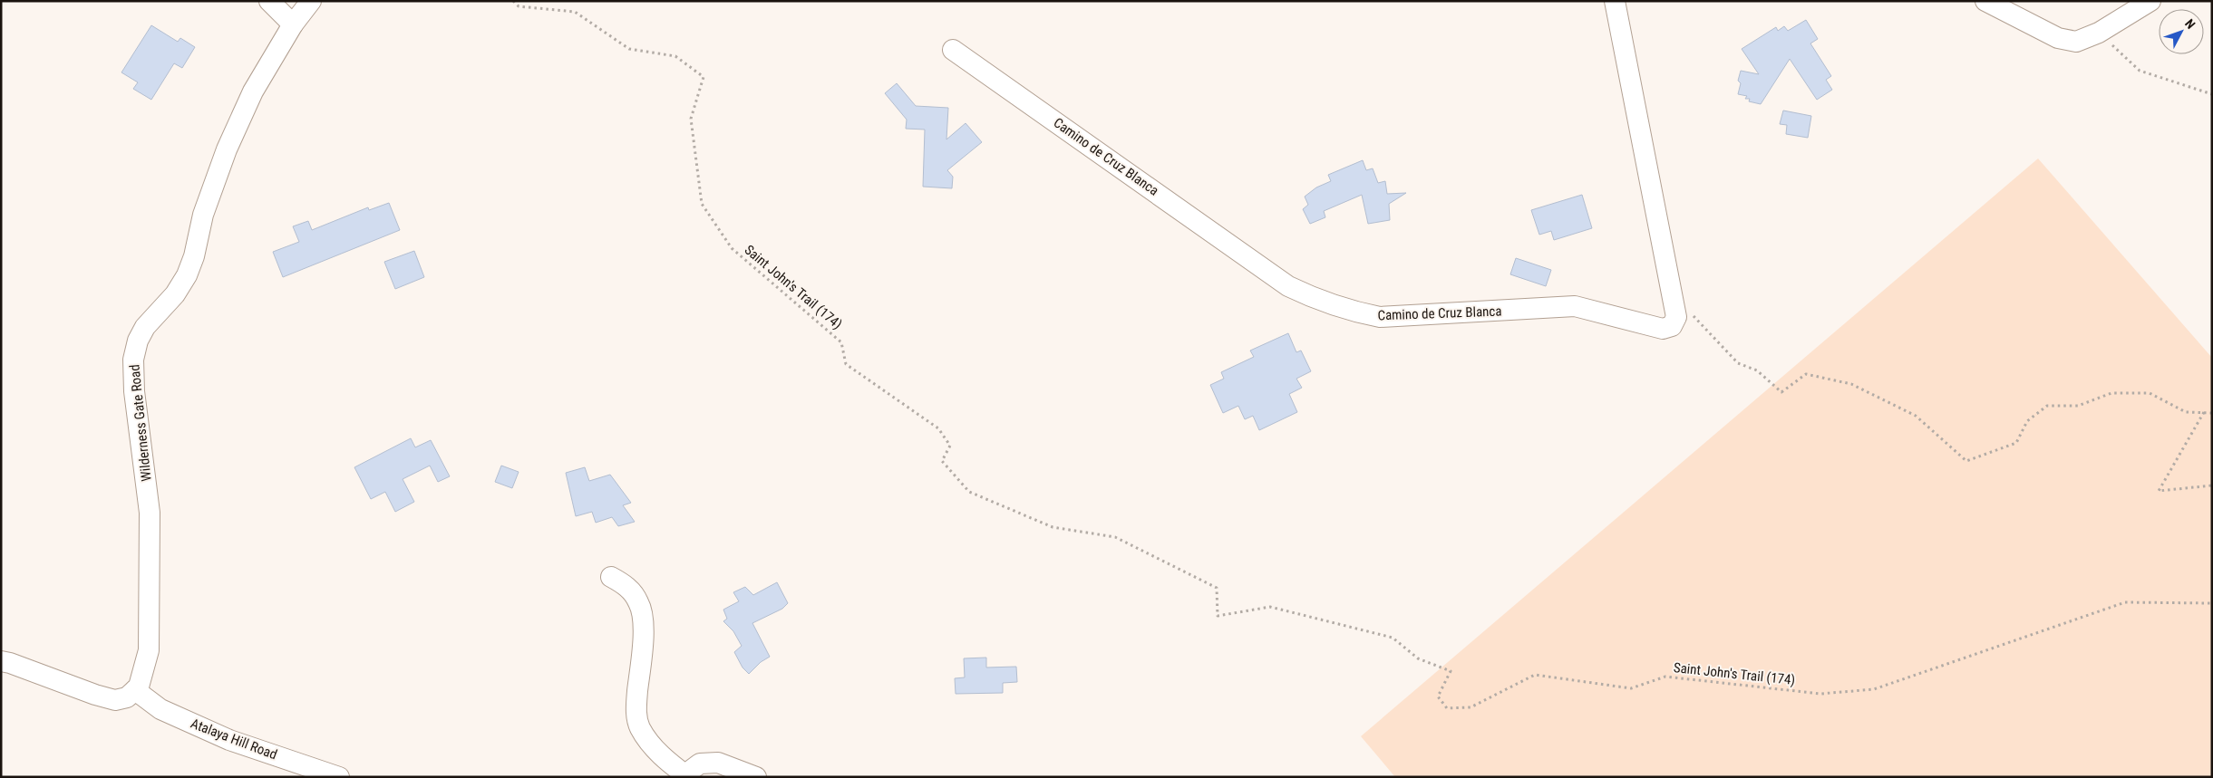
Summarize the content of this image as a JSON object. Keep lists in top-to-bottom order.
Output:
{
  "streets": {
    "street": ["Camino de Cruz Blanca", "Wilderness Gate Road", "Atalaya Hill Road"],
    "path": ["Saint John's Trail (174)"]
  },
  "crossings": [
    ["Wilderness Gate Road", "Atalaya Hill Road"]
  ],
  "north": "top right"
}
